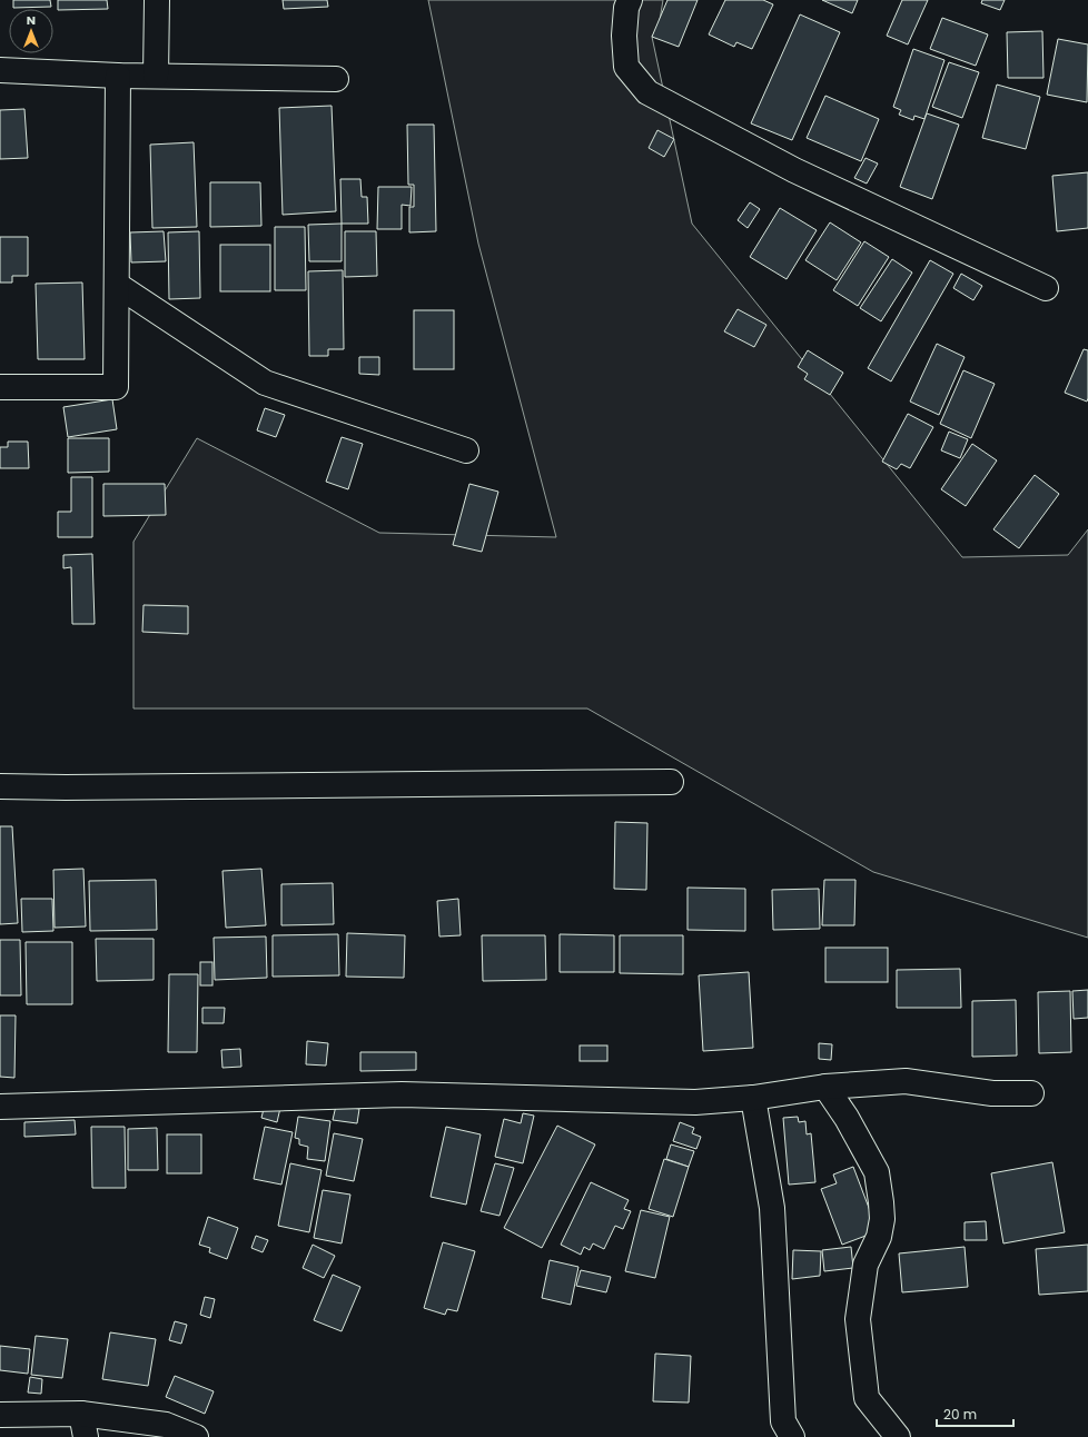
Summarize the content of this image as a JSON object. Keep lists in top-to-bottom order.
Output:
{
  "scale_bar": "20 m",
  "north": "top"
}
